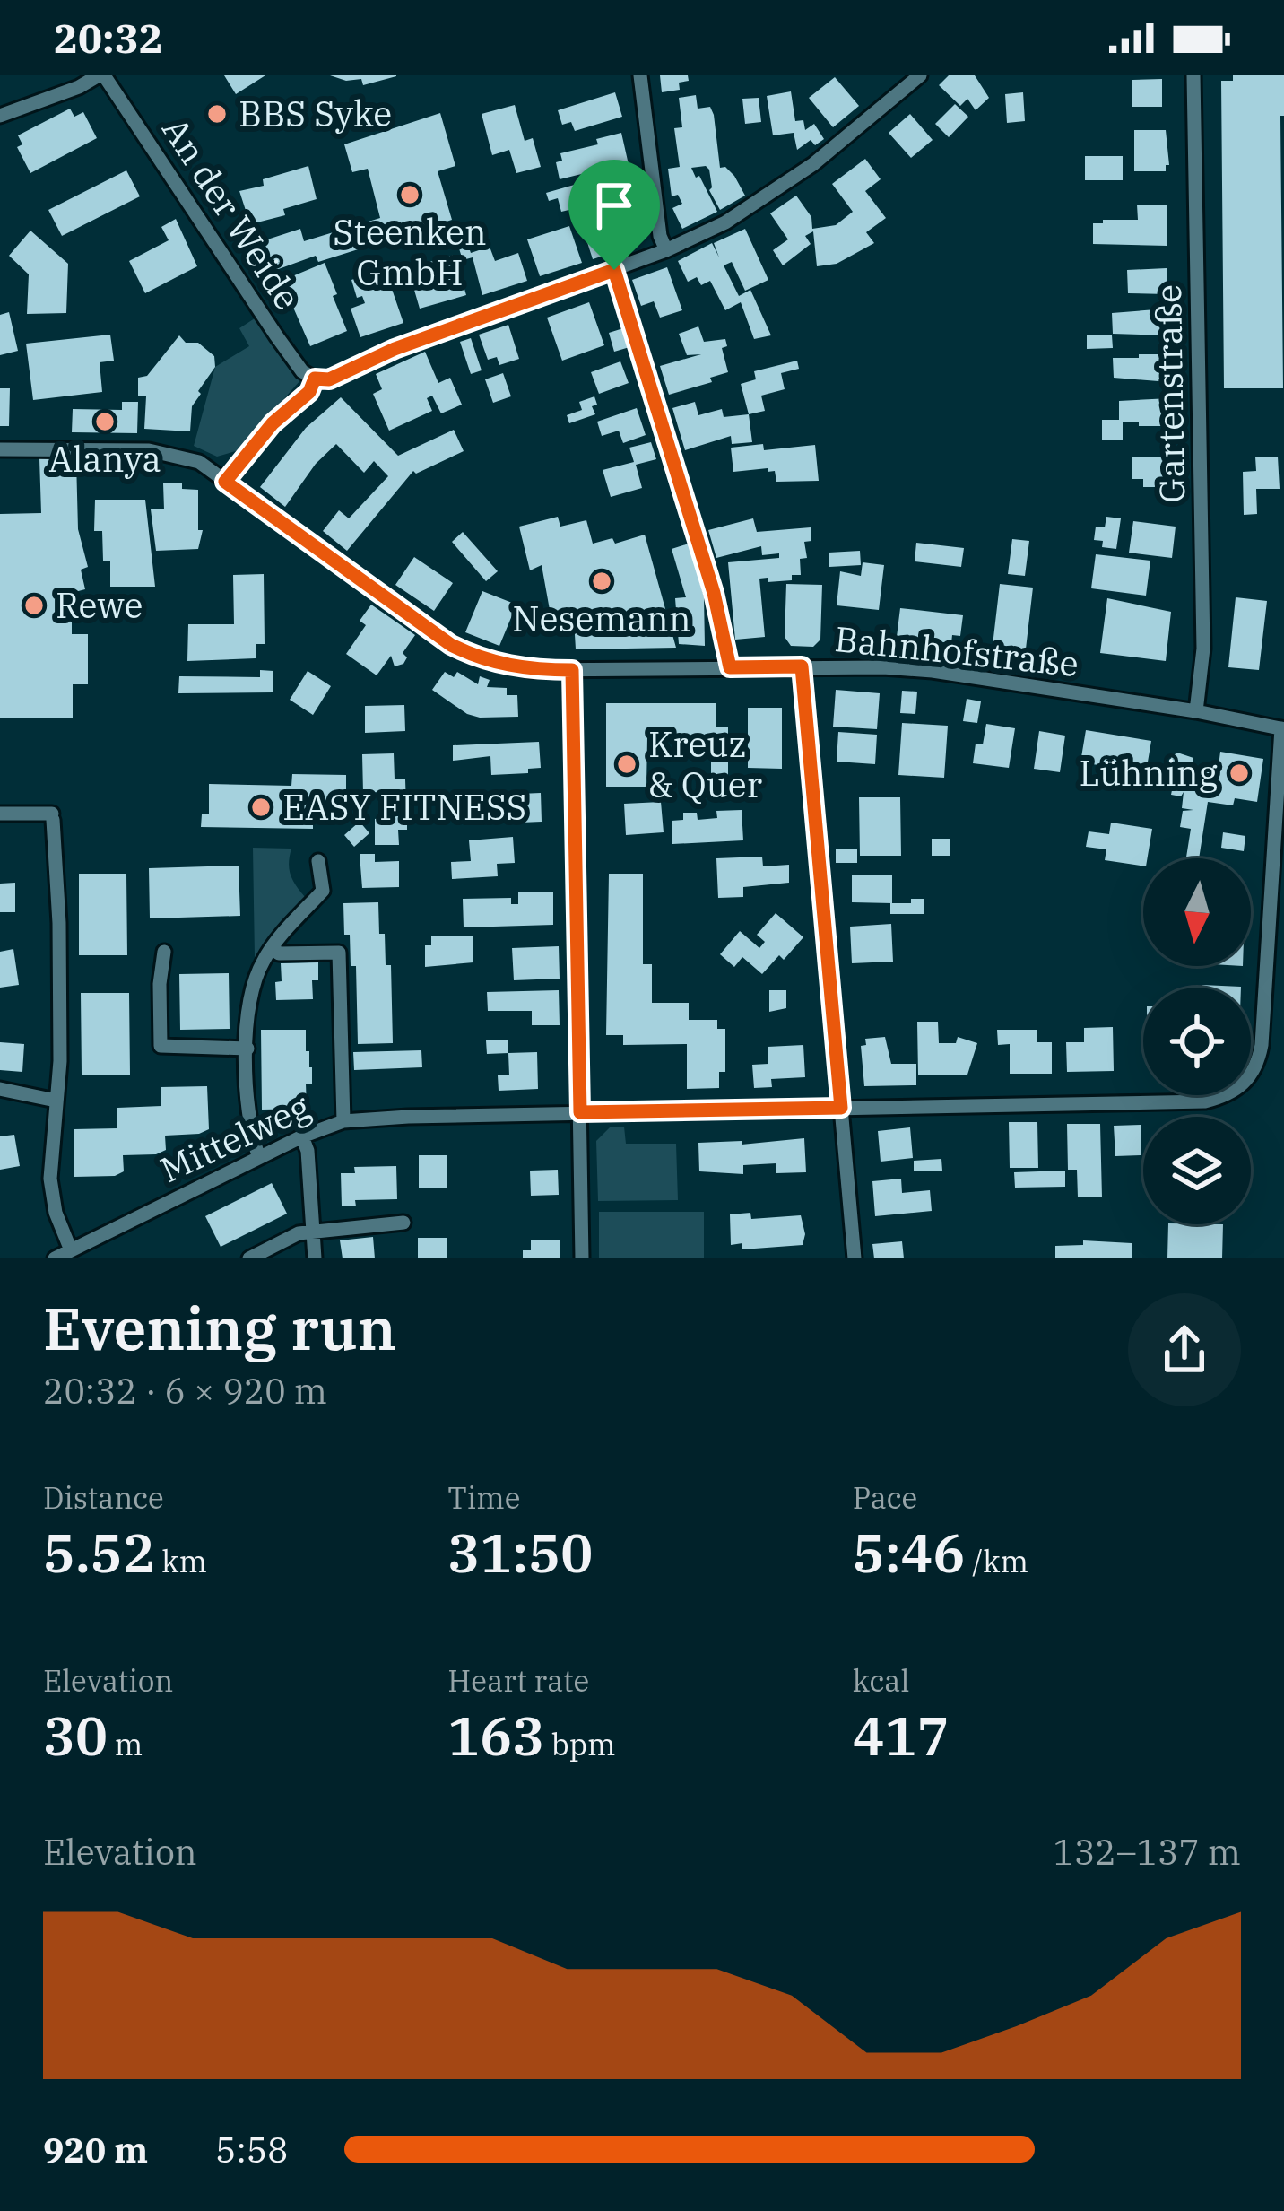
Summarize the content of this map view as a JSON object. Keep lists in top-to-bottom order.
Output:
{
  "streets": {
    "street": [
      "An der Weide",
      "Gartenstraße",
      "Bahnhofstraße",
      "Mittelweg"
    ]
  },
  "crossings": [
    ["Gartenstraße", "Bahnhofstraße"],
    ["Bahnhofstraße", "Mittelweg"]
  ],
  "places": [
    "BBS Syke",
    "Steenken GmbH",
    "Alanya",
    "Nesemann",
    "Rewe",
    "Kreuz & Quer",
    "Lühning",
    "EASY FITNESS"
  ],
  "north": "bottom",
  "page": {
    "status": "20:32",
    "heading": ["Evening run", "20:32 · 6 × 920 m"],
    "stats": [
      ["Distance", "5.52 km"],
      ["Time", "31:50"],
      ["Pace", "5:46 /km"],
      ["Elevation", "30 m"],
      ["Heart rate", "163 bpm"],
      ["kcal", "417"]
    ],
    "chart": ["Elevation", "132–137 m"],
    "list": [
      {
        "name": "920 m",
        "note": "5:58"
      }
    ]
  }
}
